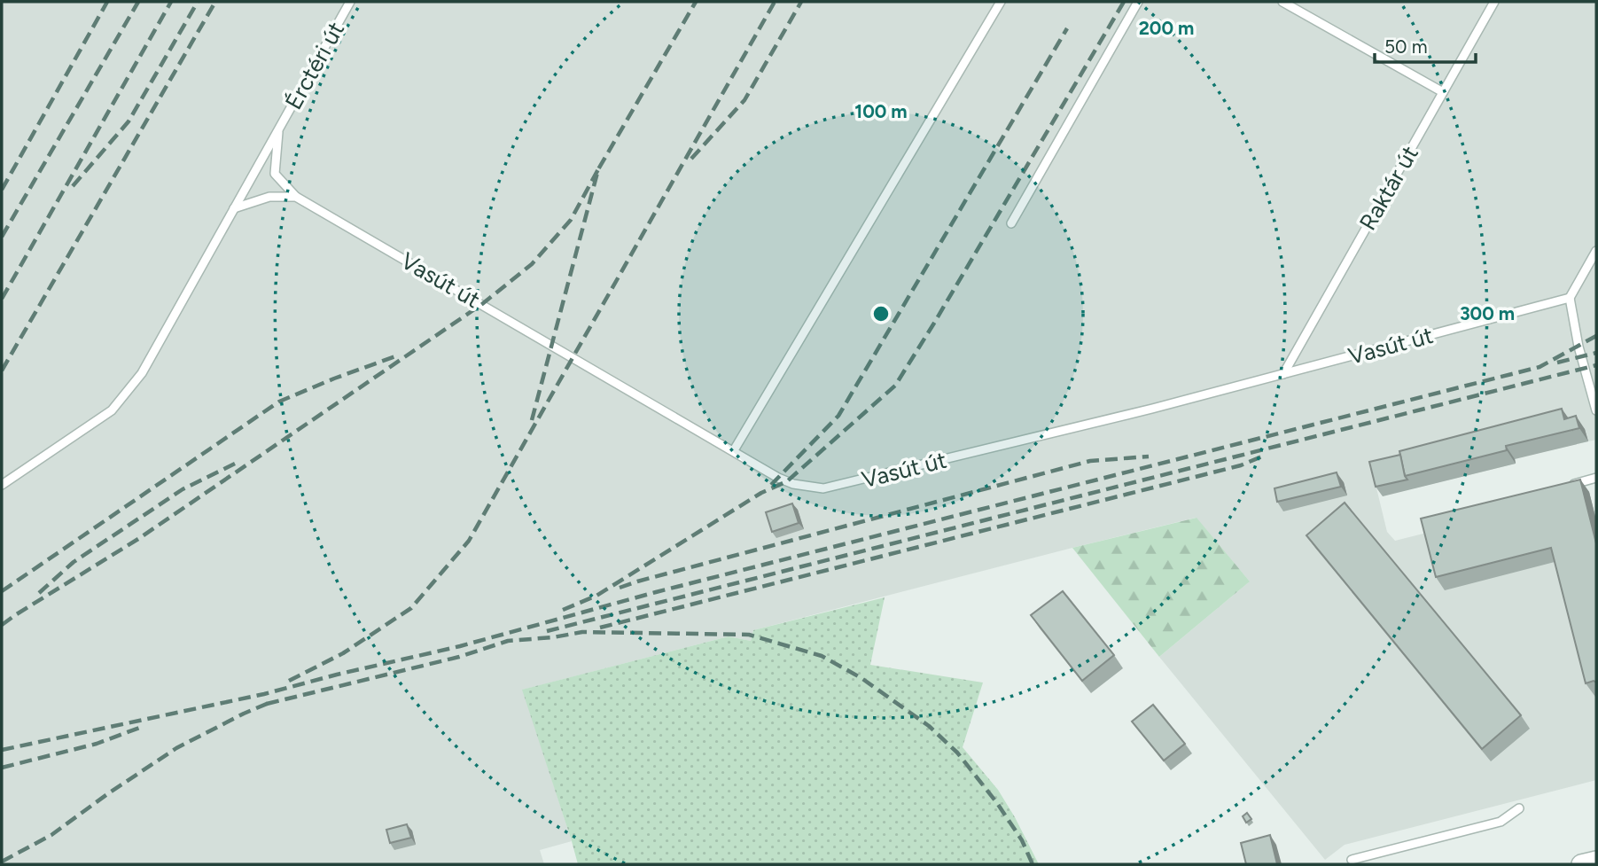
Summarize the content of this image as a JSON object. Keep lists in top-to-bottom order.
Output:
{
  "streets": {
    "lane": ["Érctéri út", "Raktár út", "Vasút út"]
  },
  "crossings": [
    ["Érctéri út", "Vasút út"],
    ["Raktár út", "Vasút út"]
  ],
  "scale_bar": "50 m",
  "rings": ["200 m", "100 m", "300 m"]
}
